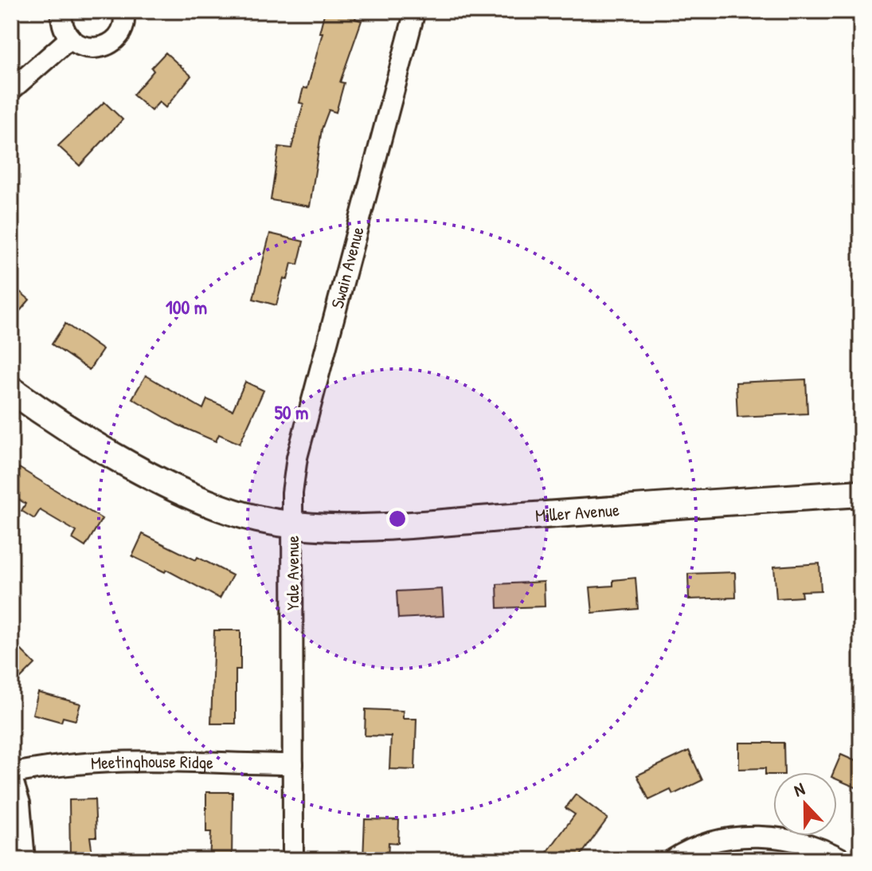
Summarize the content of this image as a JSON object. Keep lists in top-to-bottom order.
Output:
{
  "streets": {
    "main road": ["Miller Avenue", "Yale Avenue"],
    "street": ["Swain Avenue", "Meetinghouse Ridge"]
  },
  "crossings": [
    ["Swain Avenue", "Miller Avenue"],
    ["Swain Avenue", "Yale Avenue"],
    ["Miller Avenue", "Yale Avenue"],
    ["Yale Avenue", "Meetinghouse Ridge"]
  ],
  "north": "top",
  "rings": ["100 m", "50 m"]
}
